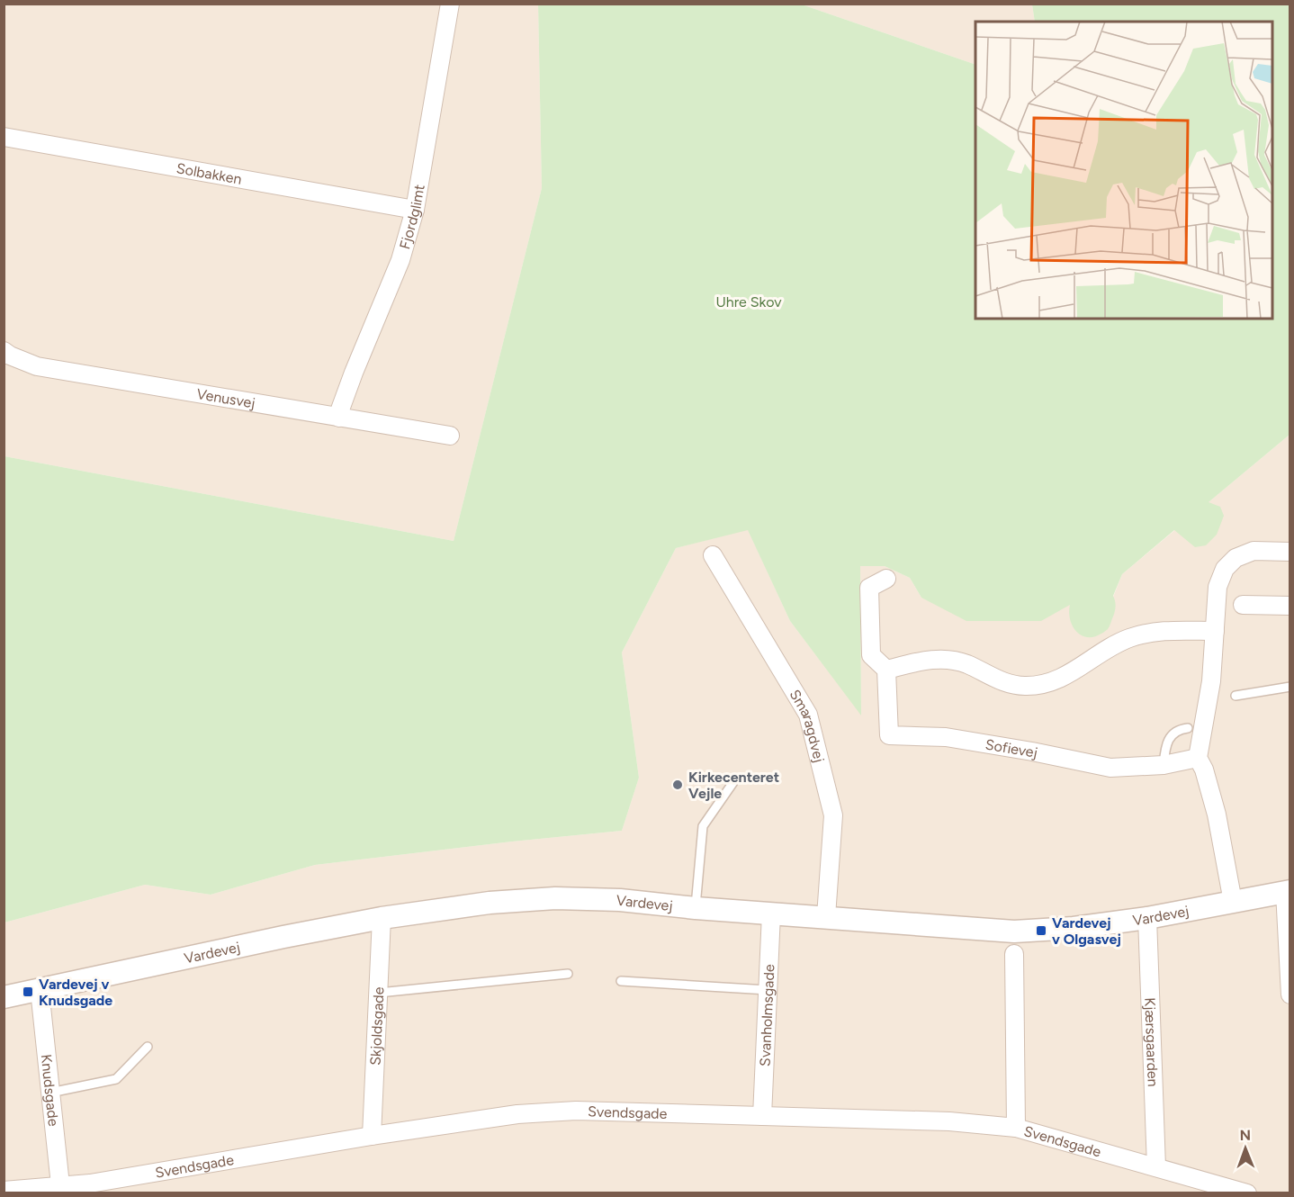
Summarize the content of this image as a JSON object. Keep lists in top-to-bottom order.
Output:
{
  "streets": {
    "street": [
      "Solbakken",
      "Fjordglimt",
      "Venusvej",
      "Smaragdvej",
      "Sofievej",
      "Vardevej",
      "Svanholmsgade",
      "Skjoldsgade",
      "Kjærsgaarden",
      "Knudsgade",
      "Svendsgade"
    ]
  },
  "crossings": [
    ["Solbakken", "Fjordglimt"],
    ["Fjordglimt", "Venusvej"],
    ["Smaragdvej", "Vardevej"],
    ["Vardevej", "Svanholmsgade"],
    ["Vardevej", "Skjoldsgade"],
    ["Vardevej", "Kjærsgaarden"],
    ["Vardevej", "Knudsgade"],
    ["Svanholmsgade", "Svendsgade"],
    ["Skjoldsgade", "Svendsgade"],
    ["Kjærsgaarden", "Svendsgade"],
    ["Knudsgade", "Svendsgade"]
  ],
  "parks": ["Uhre Skov"],
  "places": {
    "other": ["Kirkecenteret Vejle"],
    "transit": ["Vardevej v Olgasvej", "Vardevej v Knudsgade"]
  },
  "north": "top"
}
